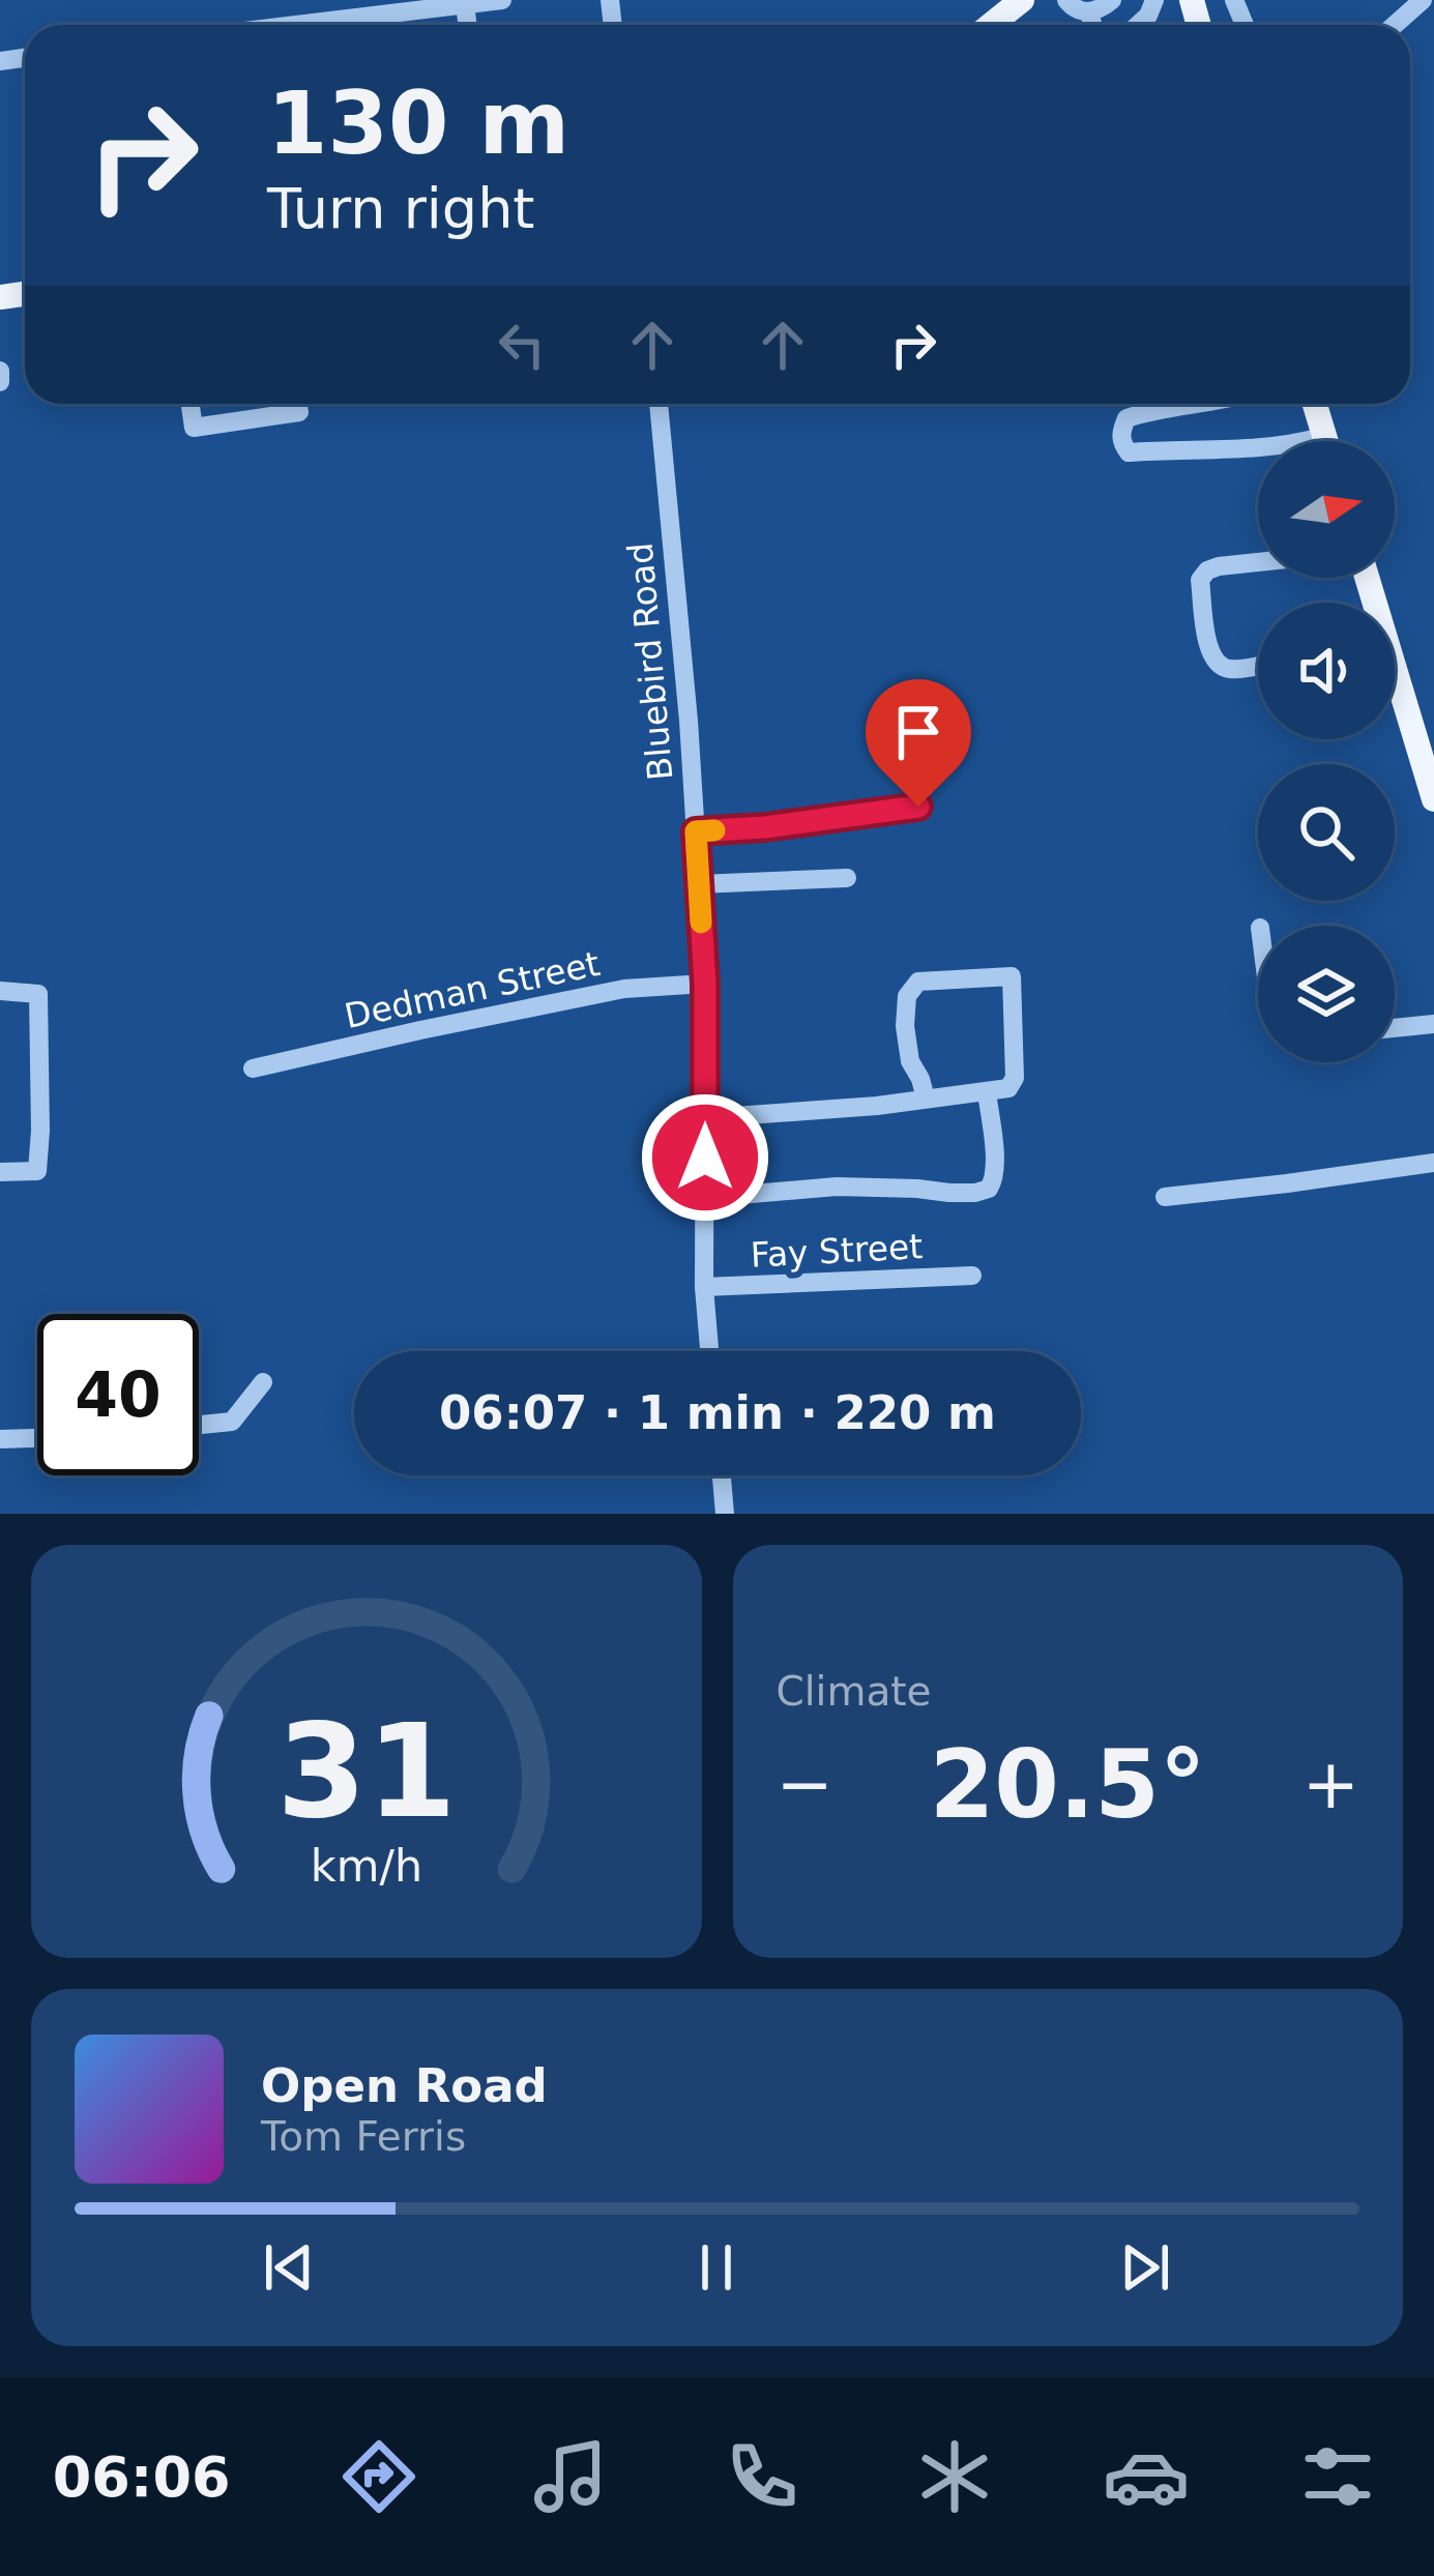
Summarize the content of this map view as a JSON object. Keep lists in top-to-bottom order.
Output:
{
  "streets": {
    "street": ["Bluebird Road", "Dedman Street", "Fay Street"]
  },
  "crossings": [
    ["Bluebird Road", "Dedman Street"],
    ["Bluebird Road", "Fay Street"]
  ],
  "north": "right",
  "page": {
    "turn": ["130 m", "Turn right"],
    "limit": "40",
    "trip": "06:07 · 1 min · 220 m",
    "tile": "Climate",
    "heat": ["−", "20.5°", "+"],
    "song": ["Open Road", "Tom Ferris"],
    "tabs": "06:06",
    "gauge": ["31", "km/h"]
  }
}
